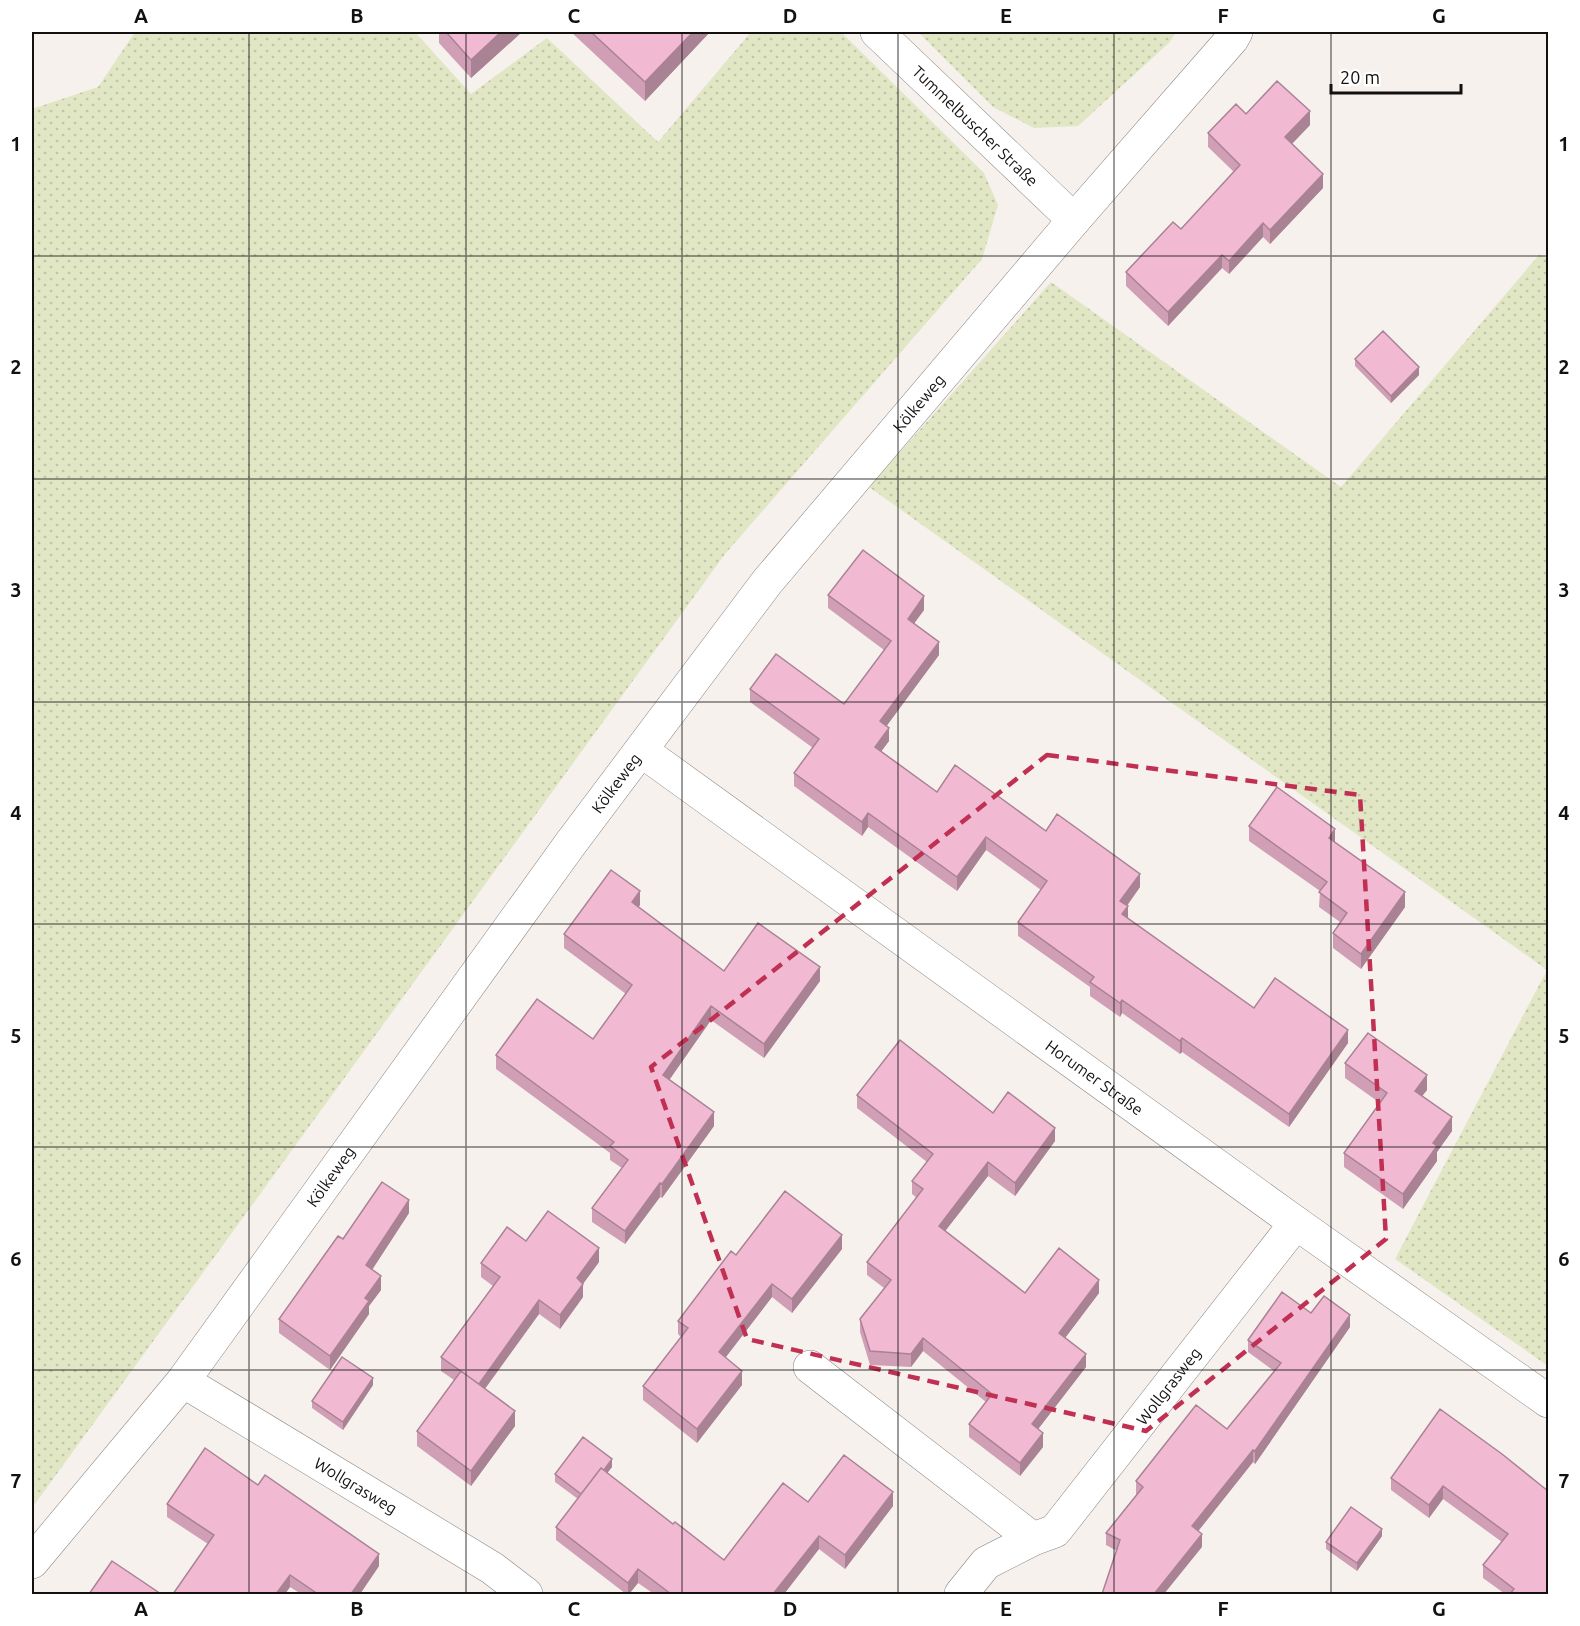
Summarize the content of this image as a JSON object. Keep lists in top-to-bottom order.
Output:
{
  "streets": {
    "street": [
      "Tummelbuscher Straße",
      "Kölkeweg",
      "Horumer Straße",
      "Wollgrasweg"
    ]
  },
  "crossings": [
    ["Tummelbuscher Straße", "Kölkeweg"],
    ["Kölkeweg", "Horumer Straße"],
    ["Kölkeweg", "Wollgrasweg"],
    ["Horumer Straße", "Wollgrasweg"]
  ],
  "scale_bar": "20 m",
  "grid": {
    "columns": [
      "A",
      "B",
      "C",
      "D",
      "E",
      "F",
      "G"
    ],
    "rows": [
      "1",
      "2",
      "3",
      "4",
      "5",
      "6",
      "7"
    ]
  }
}
